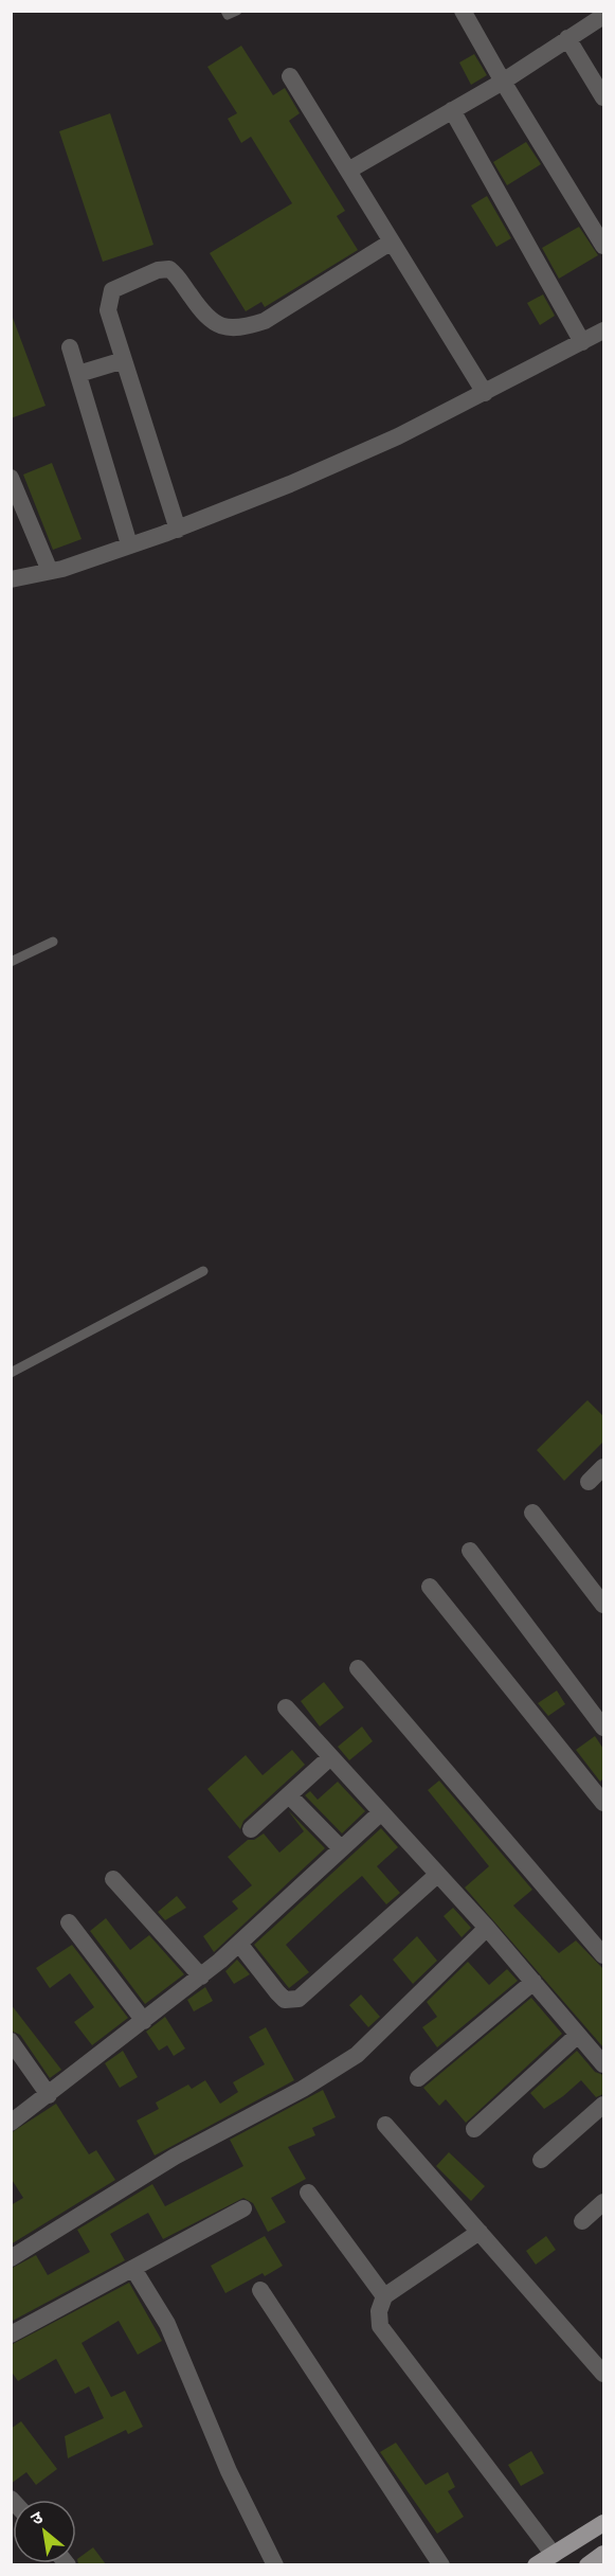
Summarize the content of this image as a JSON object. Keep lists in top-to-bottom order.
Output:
{
  "north": "top left"
}
